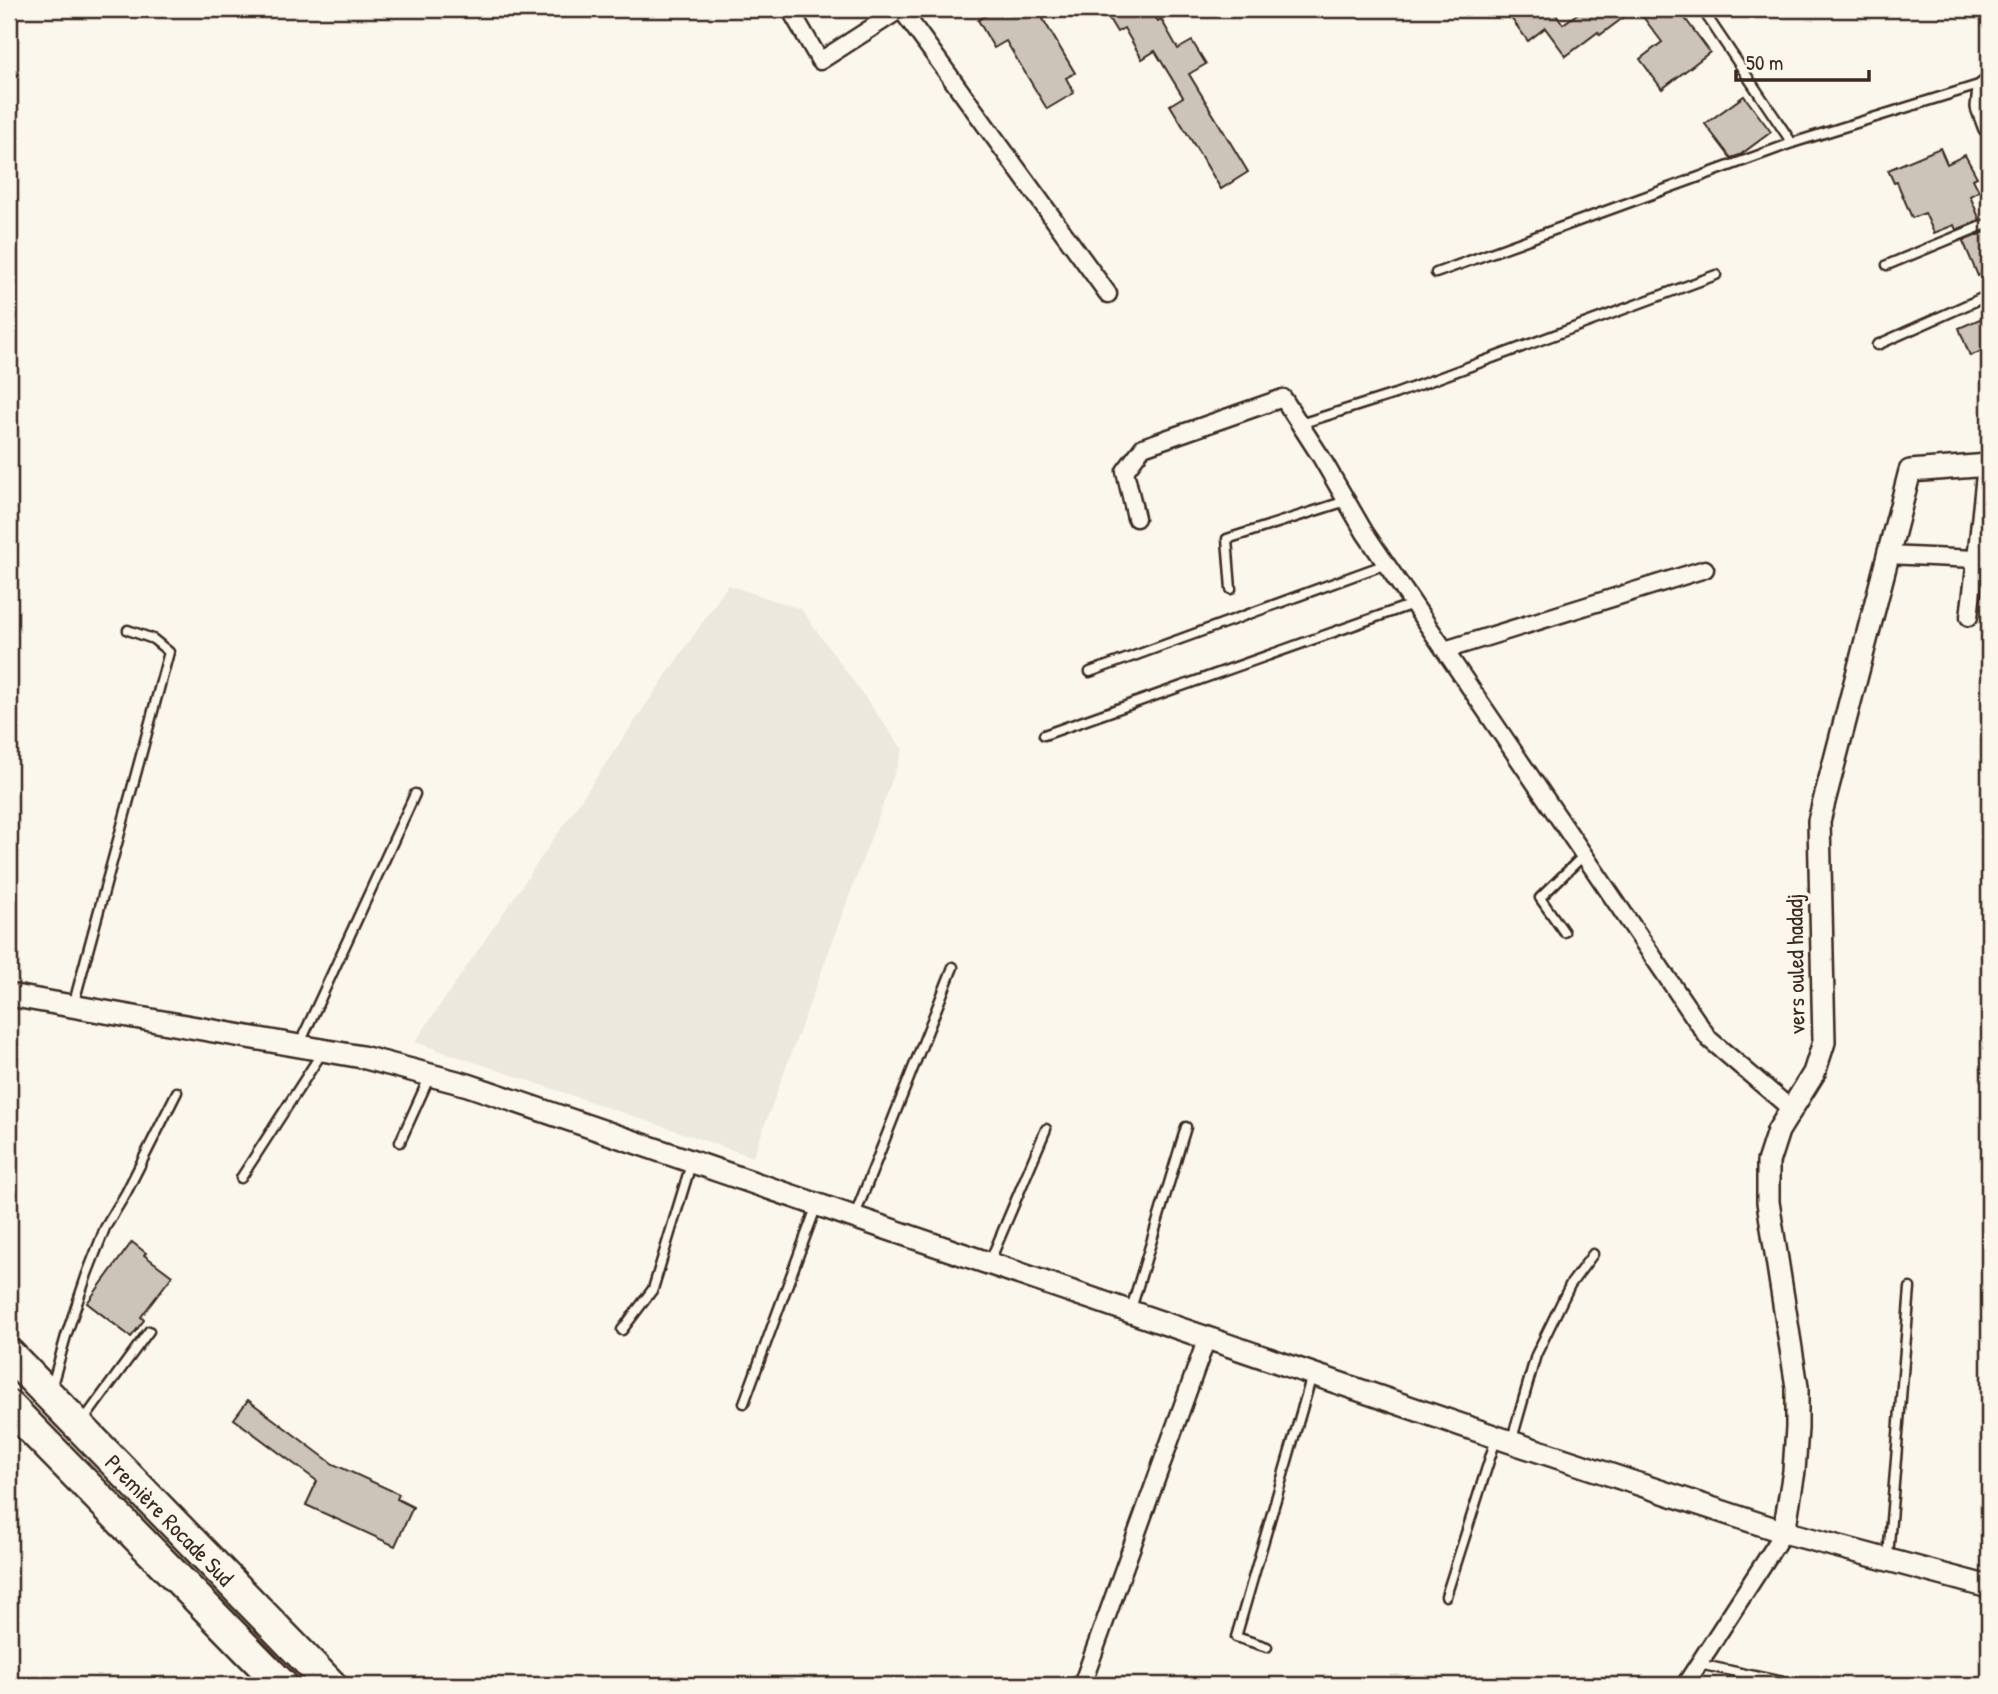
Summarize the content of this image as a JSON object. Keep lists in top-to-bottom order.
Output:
{
  "streets": {
    "highway": ["Première Rocade Sud"],
    "street": ["vers ouled hadadj"]
  },
  "scale_bar": "50 m"
}
